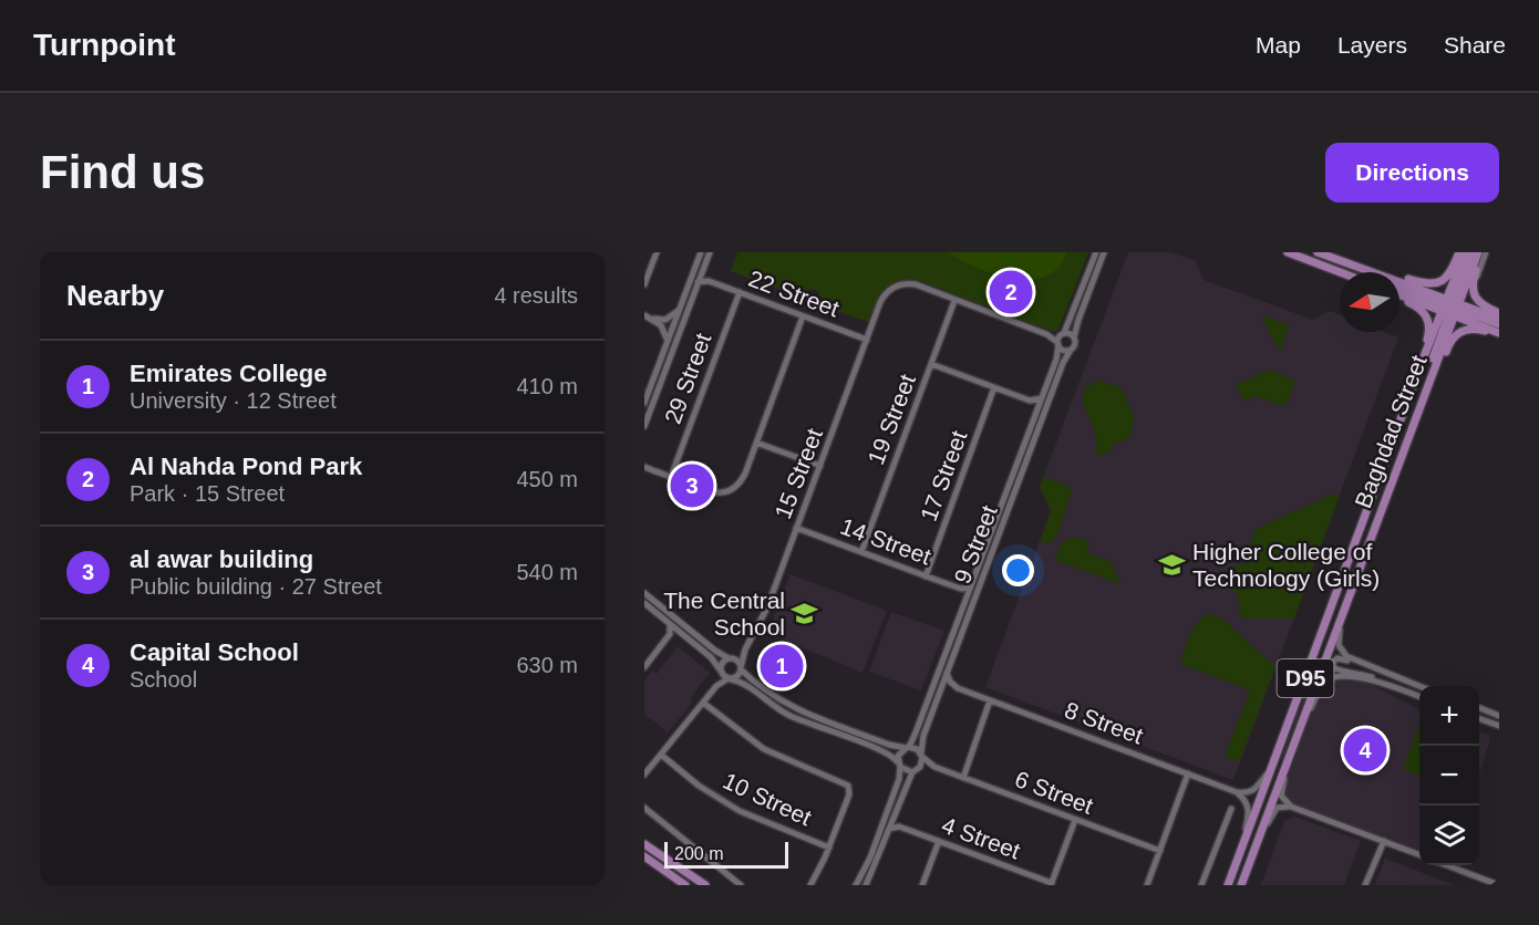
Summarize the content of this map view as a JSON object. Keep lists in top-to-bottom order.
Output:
{
  "streets": {
    "main road": ["Baghdad Street", "D95"],
    "street": [
      "22 Street",
      "29 Street",
      "19 Street",
      "15 Street",
      "17 Street",
      "14 Street",
      "9 Street",
      "8 Street",
      "6 Street",
      "10 Street",
      "4 Street"
    ]
  },
  "crossings": [
    ["22 Street", "29 Street"],
    ["22 Street", "15 Street"],
    ["19 Street", "15 Street"],
    ["19 Street", "14 Street"],
    ["15 Street", "14 Street"],
    ["15 Street", "9 Street"],
    ["17 Street", "14 Street"],
    ["14 Street", "9 Street"],
    ["9 Street", "6 Street"]
  ],
  "places": {
    "school or university": ["Higher College of Technology (Girls)", "The Central School"]
  },
  "scale_bar": "200 m",
  "north": "left",
  "page": {
    "header": "Turnpoint",
    "nav": ["Map", "Layers", "Share"],
    "buttons": "Directions",
    "title": "Find us",
    "heading": ["Nearby", "4 results"],
    "pins": [
      "2",
      "3",
      "1",
      "4"
    ],
    "list": [
      {
        "mark": "1",
        "name": "Emirates College",
        "note": "University · 12 Street",
        "value": "410 m"
      },
      {
        "mark": "2",
        "name": "Al Nahda Pond Park",
        "note": "Park · 15 Street",
        "value": "450 m"
      },
      {
        "mark": "3",
        "name": "al awar building",
        "note": "Public building · 27 Street",
        "value": "540 m"
      },
      {
        "mark": "4",
        "name": "Capital School",
        "note": "School",
        "value": "630 m"
      }
    ],
    "map_buttons": ["+", "−"],
    "scale": "200 m"
  }
}
